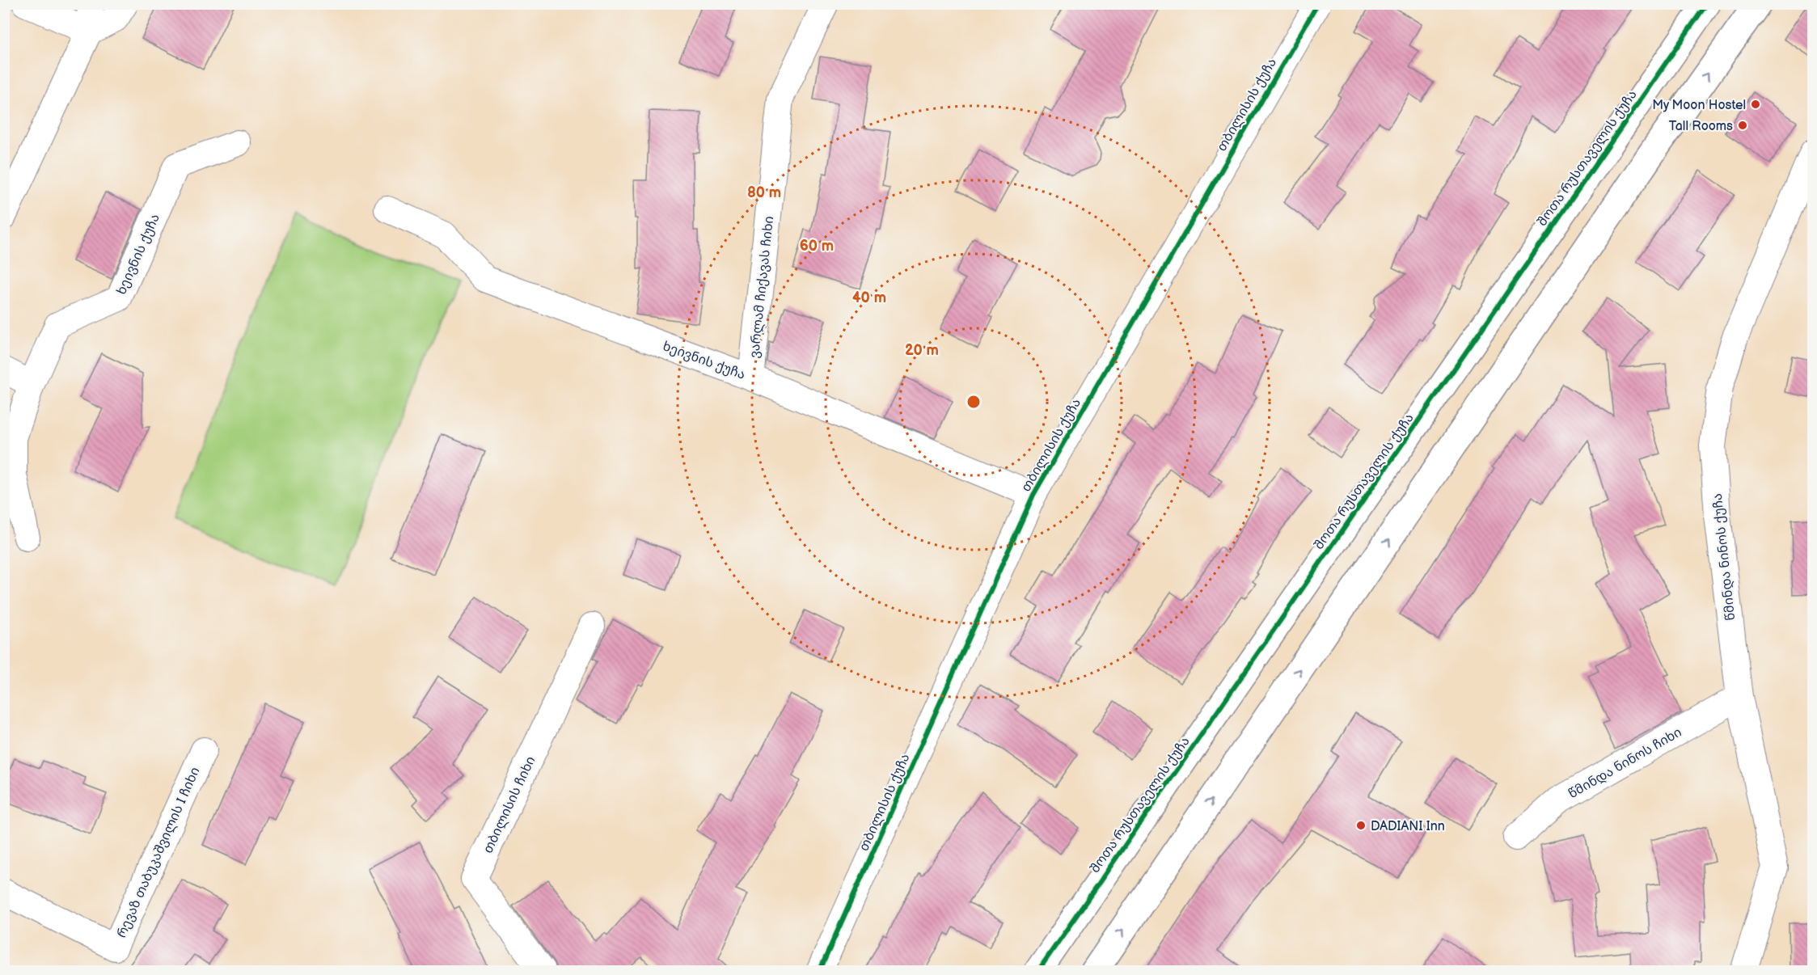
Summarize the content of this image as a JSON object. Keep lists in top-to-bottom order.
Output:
{
  "streets": {
    "street": [
      "თბილისის ქუჩა",
      "შოთა რუსთაველის ქუჩა",
      "ხეივნის ქუჩა",
      "ვარლამ ჩიქავას ჩიხი",
      "წმინდა ნინოს ქუჩა",
      "წმინდა ნინოს ჩიხი",
      "თბილისის ჩიხი",
      "რევაზ თაბუკაშვილის I ჩიხი"
    ]
  },
  "crossings": [
    ["თბილისის ქუჩა", "ხეივნის ქუჩა"],
    ["ხეივნის ქუჩა", "ვარლამ ჩიქავას ჩიხი"],
    ["წმინდა ნინოს ქუჩა", "წმინდა ნინოს ჩიხი"]
  ],
  "places": ["My Moon Hostel", "Tall Rooms", "DADIANI Inn"],
  "rings": [
    "80 m",
    "60 m",
    "40 m",
    "20 m"
  ]
}
